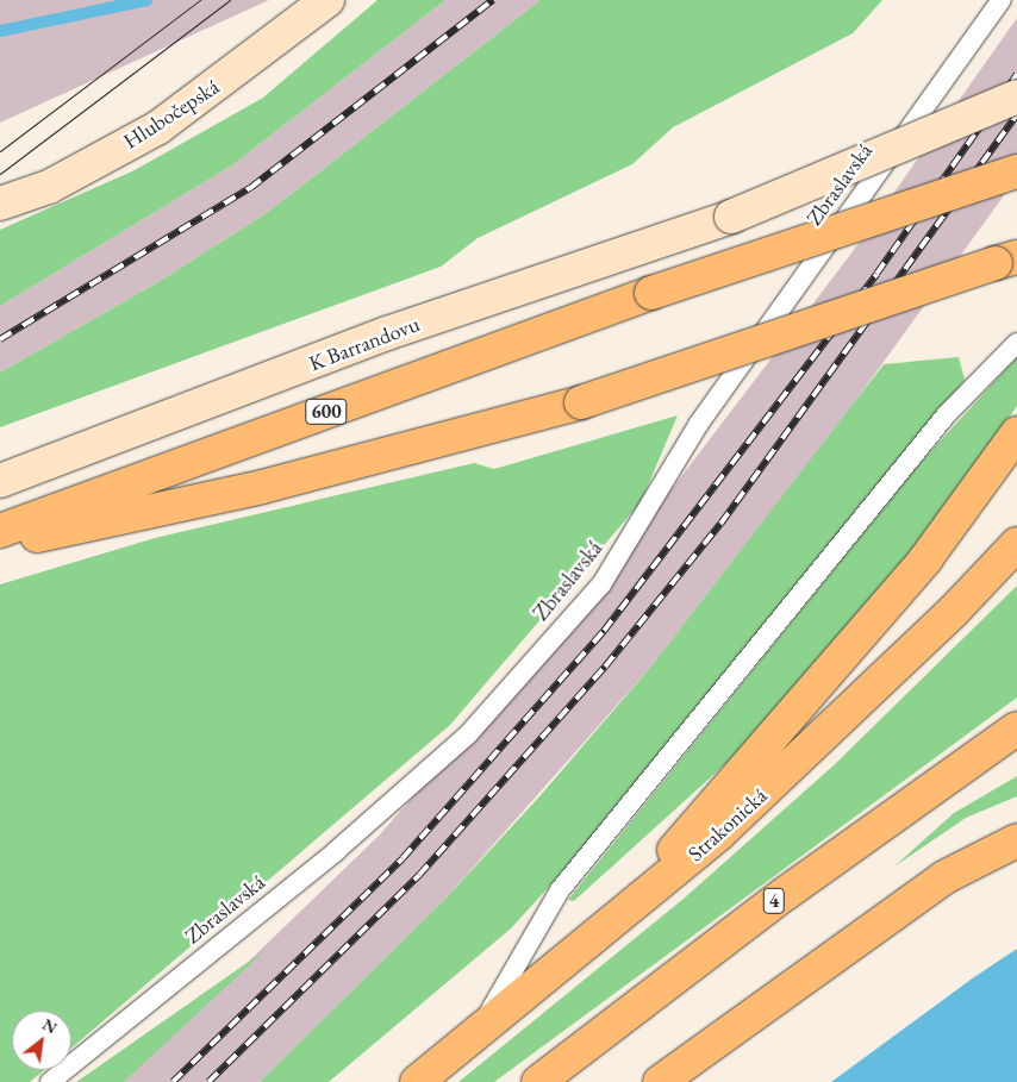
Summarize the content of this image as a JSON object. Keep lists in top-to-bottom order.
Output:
{
  "streets": {
    "main road": [
      "Hlubočepská",
      "K Barrandovu",
      "600",
      "Strakonická",
      "4"
    ],
    "lane": ["Zbraslavská"]
  },
  "north": "top right"
}
